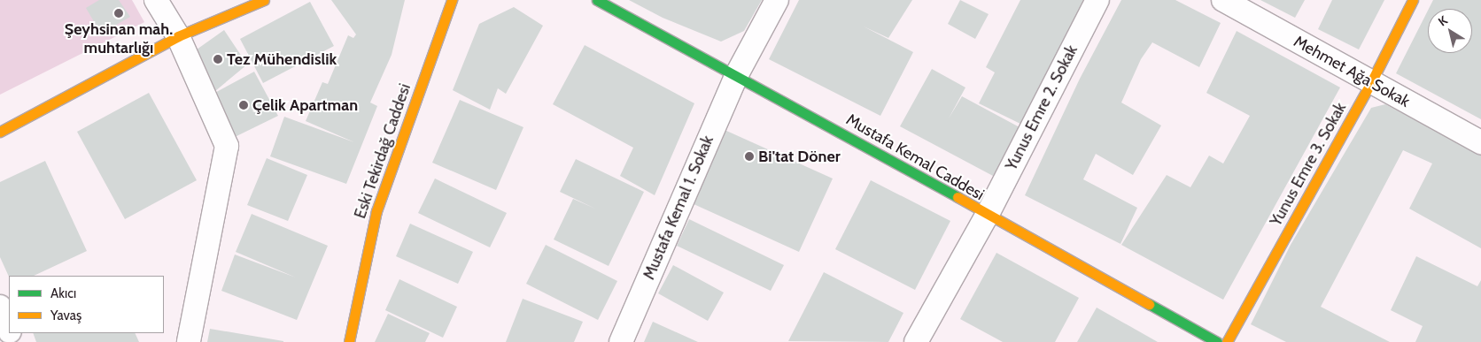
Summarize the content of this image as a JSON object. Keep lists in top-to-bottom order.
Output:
{
  "streets": {
    "street": [
      "Mehmet Ağa Sokak",
      "Yunus Emre 2. Sokak",
      "Eski Tekirdağ Caddesi",
      "Mustafa Kemal Caddesi",
      "Yunus Emre 3. Sokak",
      "Mustafa Kemal 1. Sokak"
    ]
  },
  "crossings": [
    ["Mehmet Ağa Sokak", "Yunus Emre 3. Sokak"],
    ["Yunus Emre 2. Sokak", "Mustafa Kemal Caddesi"],
    ["Mustafa Kemal Caddesi", "Mustafa Kemal 1. Sokak"]
  ],
  "places": [
    "Şeyhsinan mah. muhtarlığı",
    "Tez Mühendislik",
    "Çelik Apartman",
    "Bi'tat Döner"
  ],
  "legend": ["Akıcı", "Yavaş"],
  "north": "top left"
}
